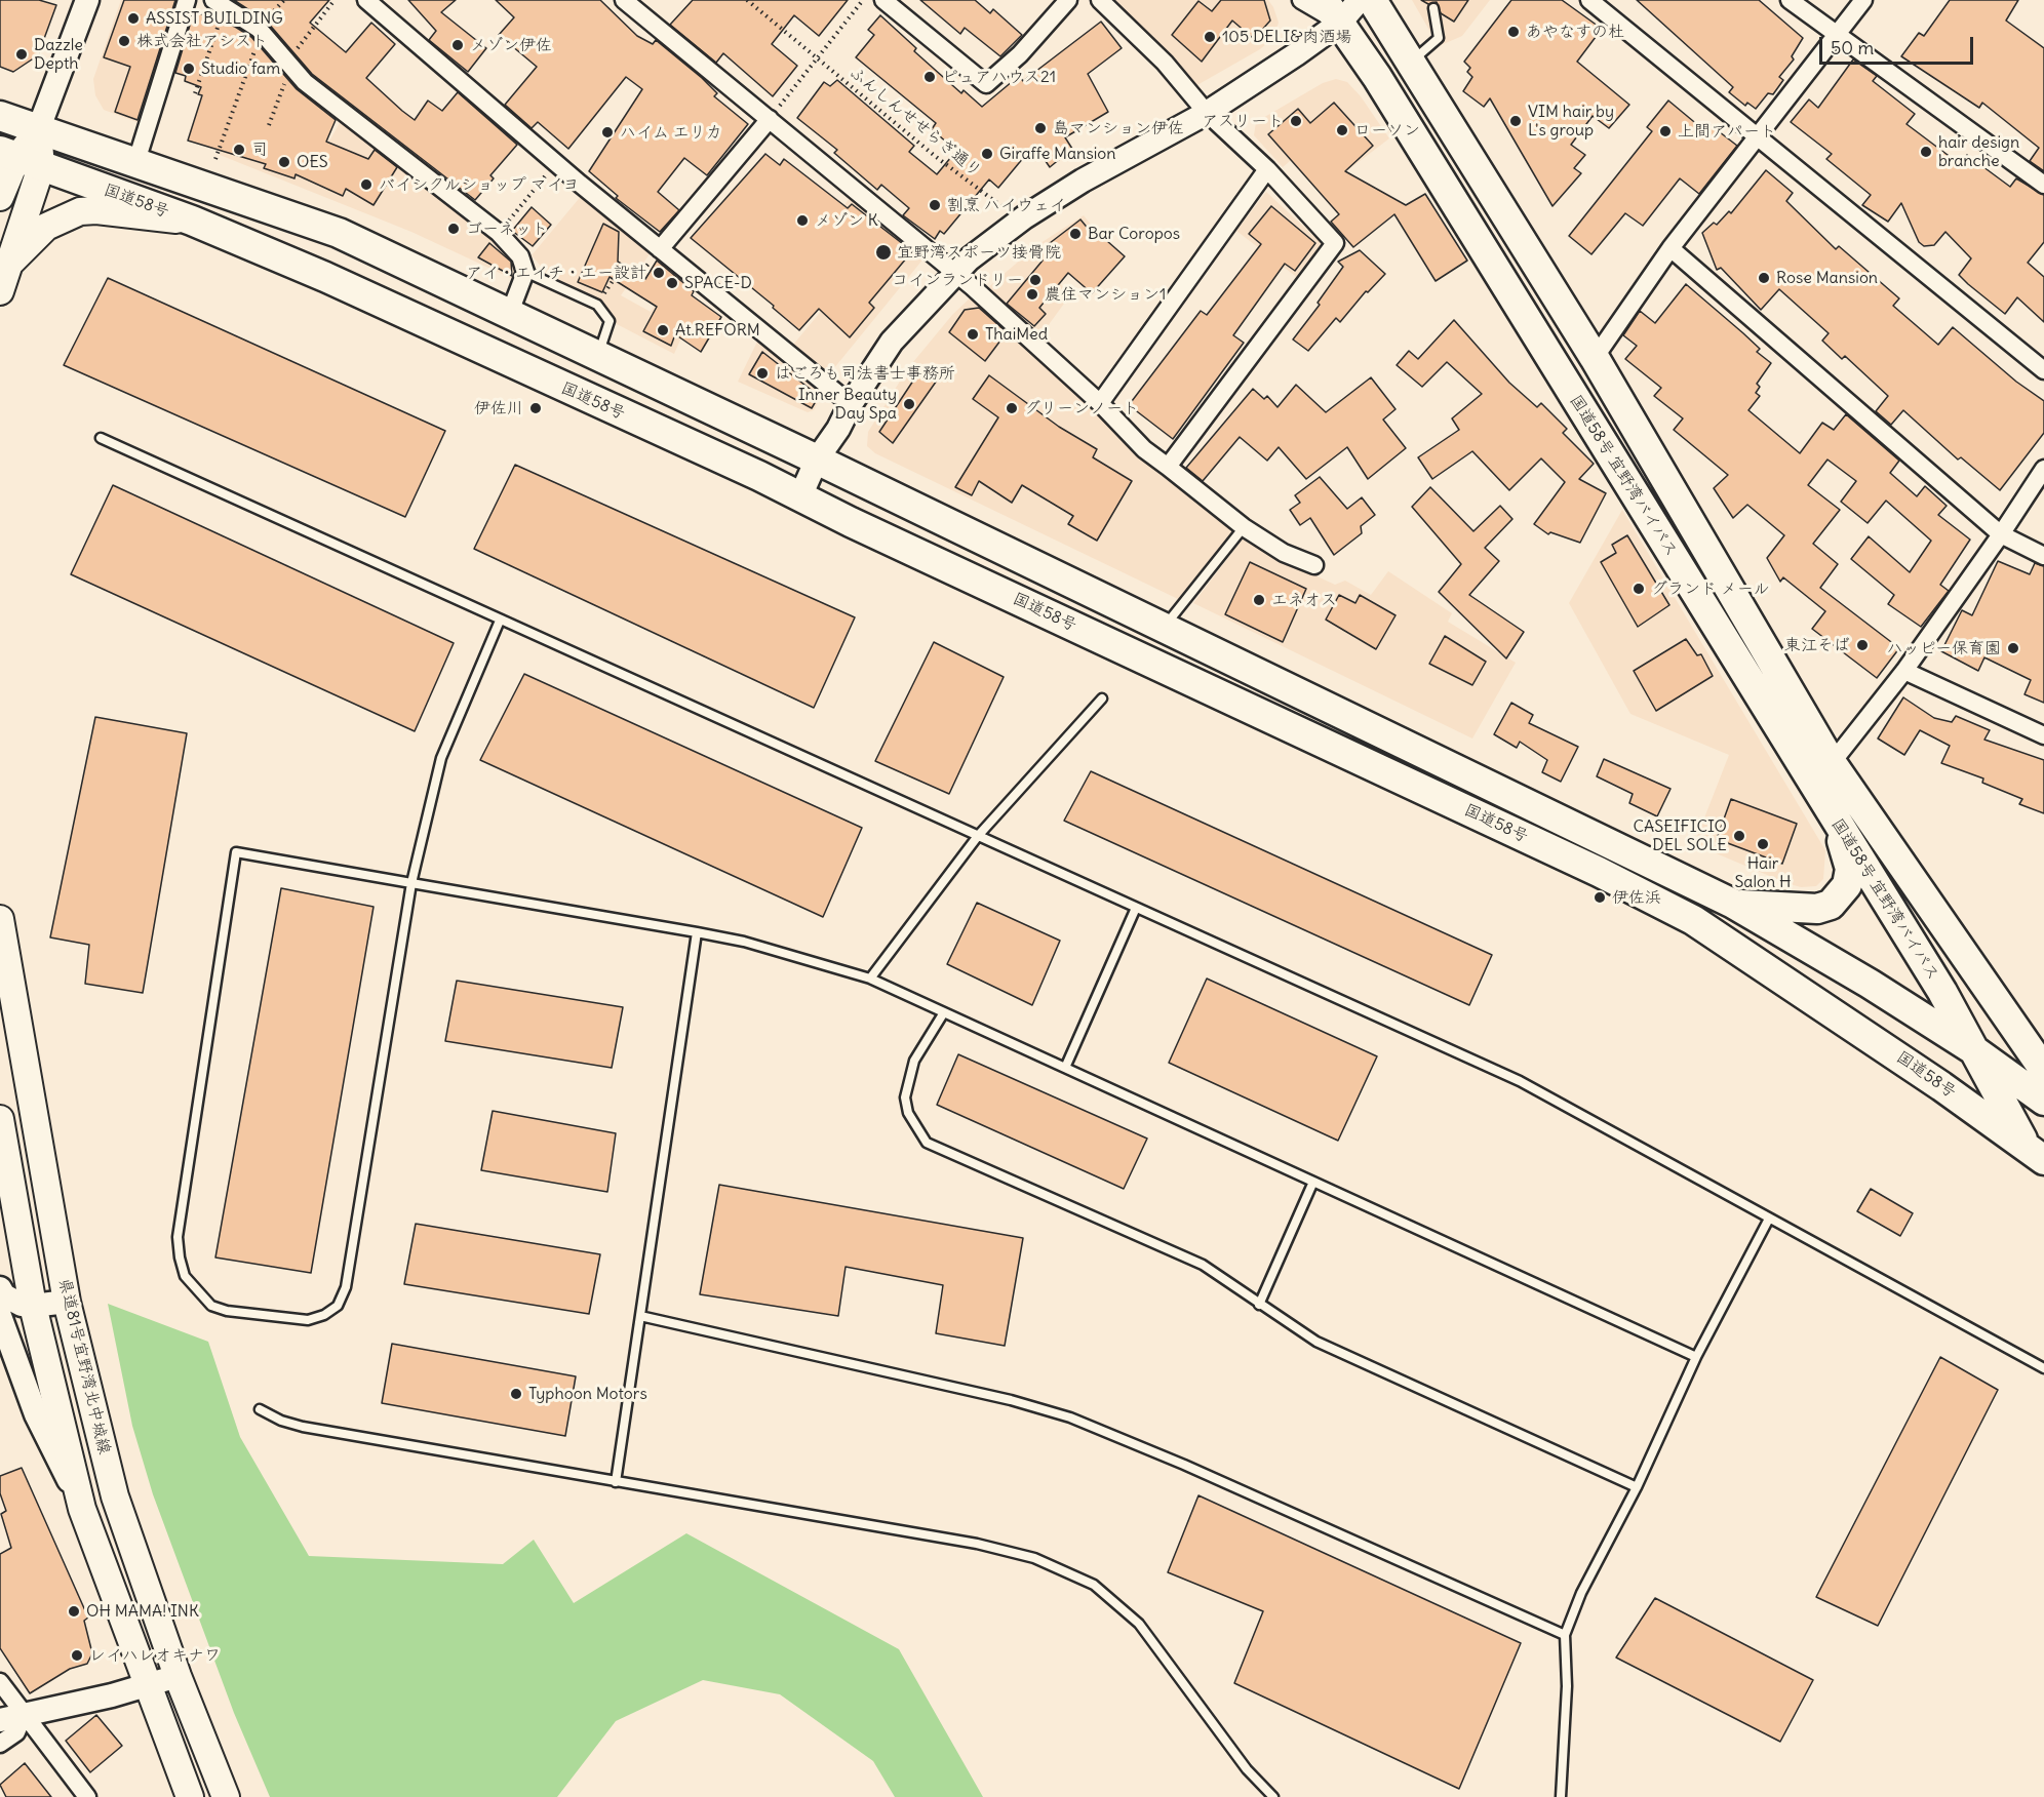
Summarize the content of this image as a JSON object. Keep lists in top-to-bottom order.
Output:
{
  "streets": {
    "highway": ["国道58号", "国道58号 宜野湾バイパス"],
    "main road": ["県道81号宜野湾北中城線"],
    "path": ["ふんしんせせらぎ通り"]
  },
  "crossings": [
    ["国道58号", "国道58号 宜野湾バイパス"]
  ],
  "places": [
    "ASSIST BUILDING",
    "あやなすの杜",
    "105 DELI&肉酒場",
    "株式会社アシスト",
    "メゾン伊佐",
    "Dazzle Depth",
    "Studio fam",
    "ピュアハウス21",
    "アスリート",
    "VIM hair by L's group",
    "島マンション伊佐",
    "ローソン",
    "上間アパート",
    "ハイム エリカ",
    "司",
    "hair design branche",
    "Giraffe Mansion",
    "OES",
    "バイシクルショップ マイヨ",
    "割烹 ハイウェイ",
    "メゾン K",
    "ゴーネット",
    "Bar Coropos",
    "宜野湾スポーツ接骨院",
    "アイ・エイチ・エー設計",
    "Rose Mansion",
    "コインランドリー",
    "SPACE-D",
    "農住マンション1",
    "At.REFORM",
    "ThaiMed",
    "はごろも司法書士事務所",
    "Inner Beauty Day Spa",
    "伊佐川",
    "グリーンノート",
    "グランド メール",
    "エネオス",
    "東江そば",
    "ハッピー保育園",
    "CASEIFICIO DEL SOLE",
    "Hair Salon H",
    "伊佐浜",
    "Typhoon Motors",
    "OH MAMA! INK",
    "レイハレオキナワ"
  ],
  "scale_bar": "50 m"
}
